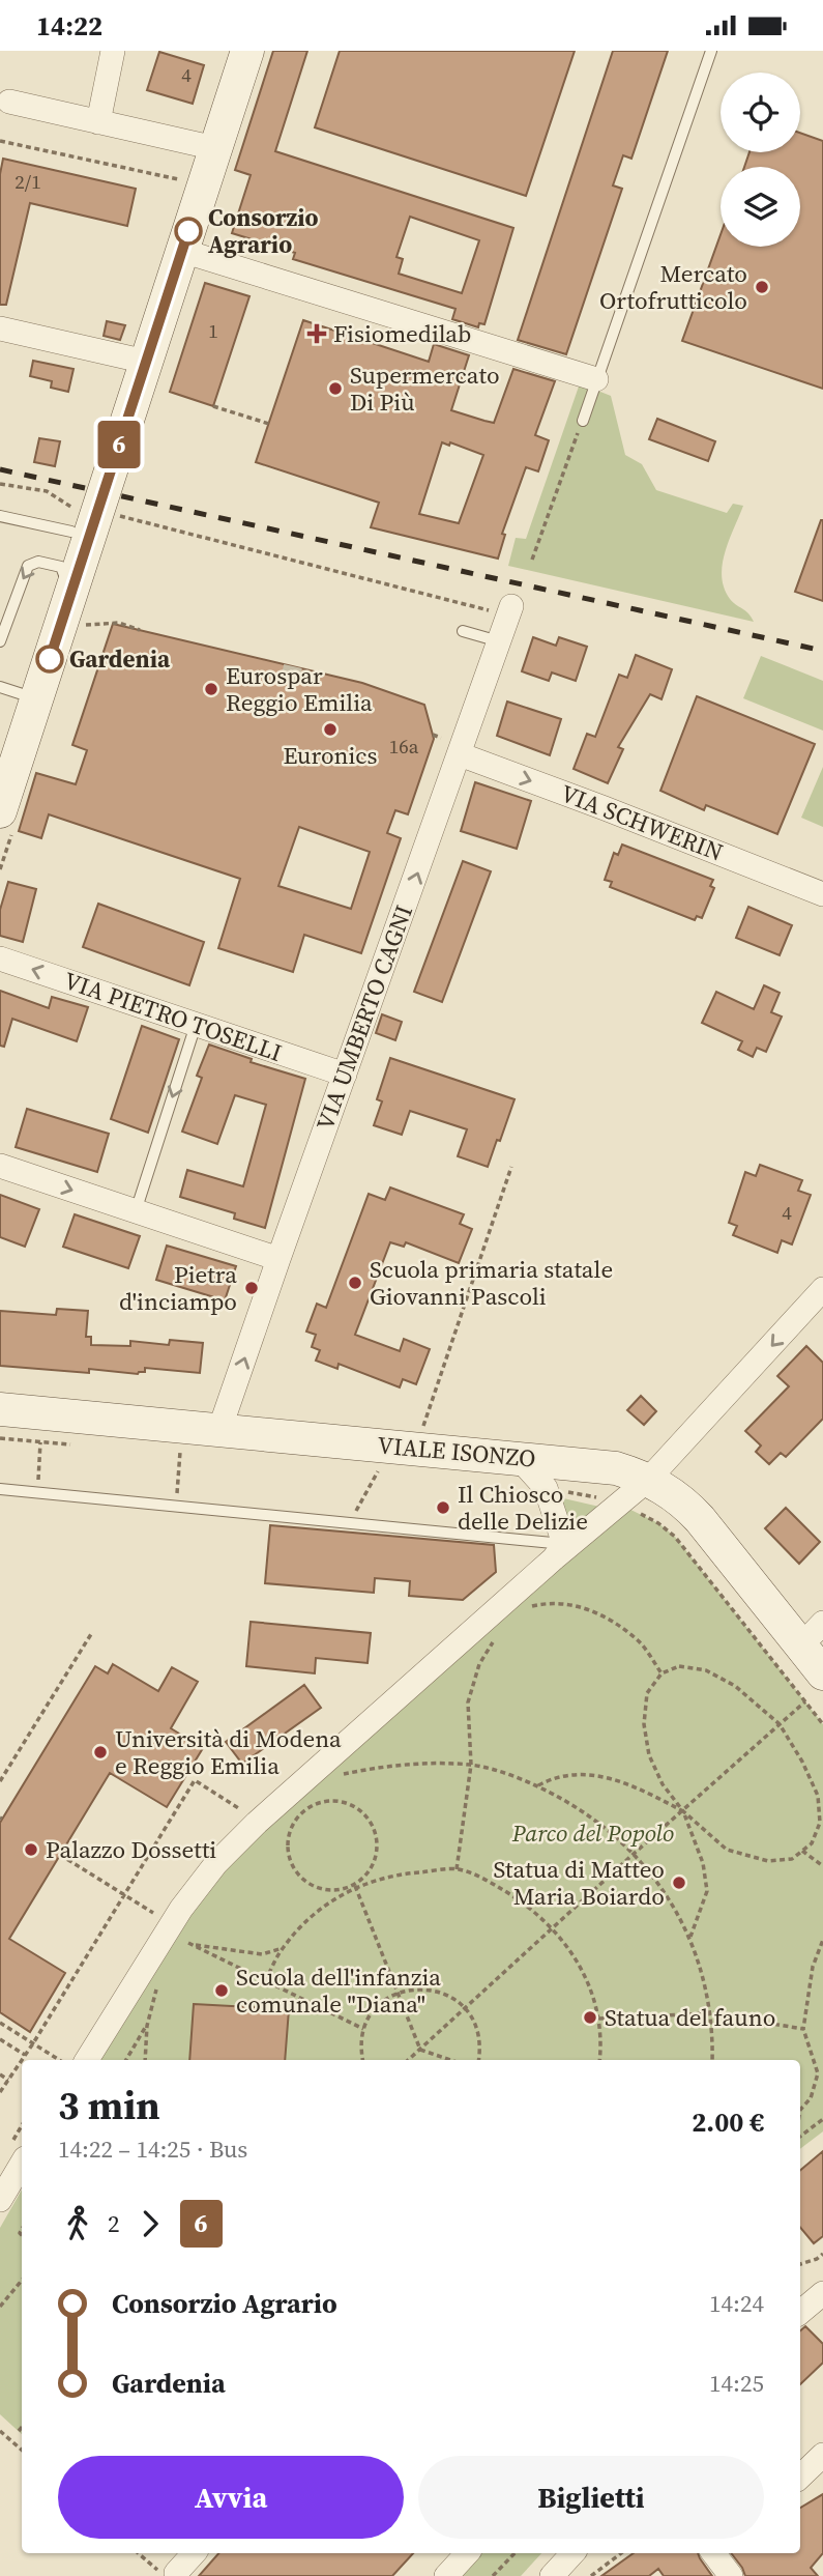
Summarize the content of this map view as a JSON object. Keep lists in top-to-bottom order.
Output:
{
  "streets": {
    "main road": ["VIALE ISONZO"],
    "street": ["VIA SCHWERIN", "VIA PIETRO TOSELLI", "VIA UMBERTO CAGNI"]
  },
  "crossings": [
    ["VIA SCHWERIN", "VIA UMBERTO CAGNI"],
    ["VIA PIETRO TOSELLI", "VIA UMBERTO CAGNI"],
    ["VIA UMBERTO CAGNI", "VIALE ISONZO"]
  ],
  "one_way": ["VIA SCHWERIN", "VIA UMBERTO CAGNI"],
  "parks": ["Parco del Popolo"],
  "places": {
    "other": [
      "Consorzio Agrario",
      "Mercato Ortofrutticolo",
      "Supermercato Di Più",
      "Gardenia",
      "Eurospar Reggio Emilia",
      "Euronics",
      "Scuola primaria statale Giovanni Pascoli",
      "Pietra d'inciampo",
      "Il Chiosco delle Delizie",
      "Università di Modena e Reggio Emilia",
      "Palazzo Dossetti",
      "Statua di Matteo Maria Boiardo",
      "Scuola dell'infanzia comunale \"Diana\"",
      "Statua del fauno"
    ],
    "health": ["Fisiomedilab"]
  },
  "lines": ["bus line 6"],
  "house_numbers": [
    "4",
    "2/1",
    "1",
    "16a",
    "4"
  ],
  "page": {
    "status": "14:22",
    "on_map": "6",
    "heading": ["3 min", "14:22 – 14:25 · Bus", "2.00 €"],
    "legs": ["2", "6"],
    "list": [
      {
        "name": "Consorzio Agrario",
        "value": "14:24"
      },
      {
        "name": "Gardenia",
        "value": "14:25"
      }
    ],
    "buttons": ["Avvia", "Biglietti"]
  }
}
